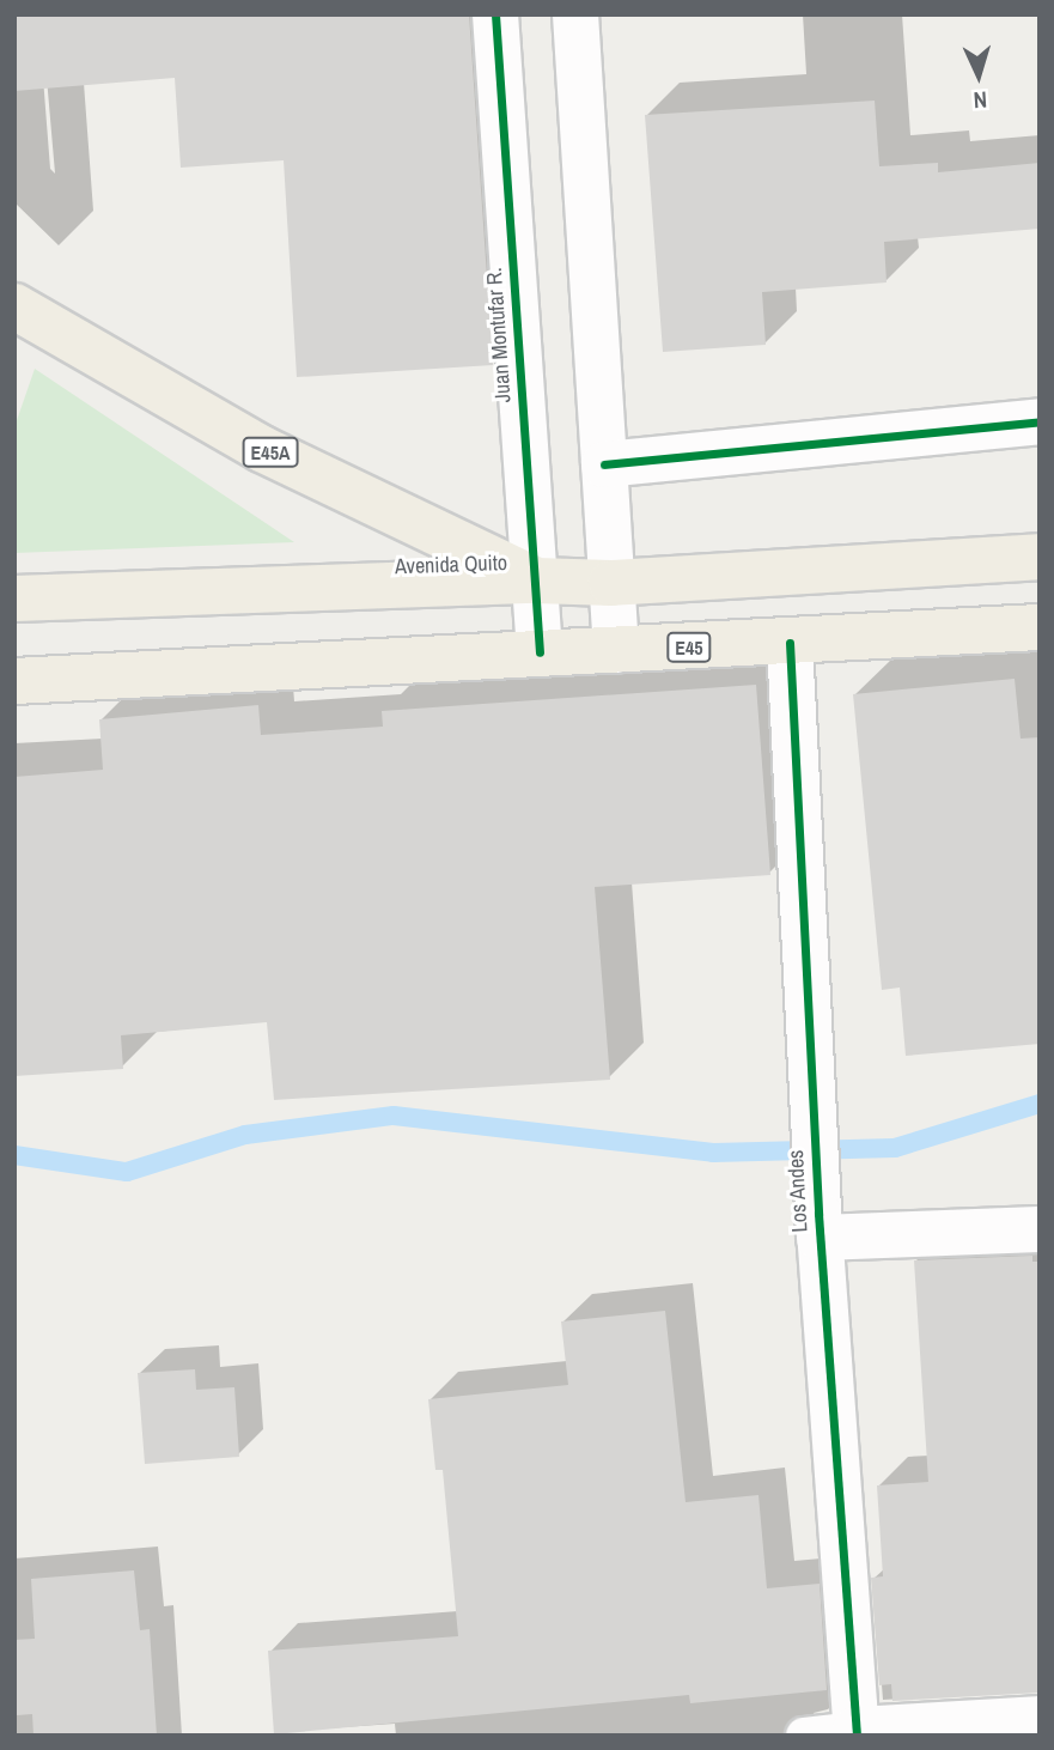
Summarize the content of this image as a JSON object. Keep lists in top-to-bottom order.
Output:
{
  "streets": {
    "highway": ["E45A", "Avenida Quito", "E45"],
    "street": ["Juan Montufar R.", "Los Andes"]
  },
  "crossings": [
    ["Juan Montufar R.", "E45A"],
    ["Juan Montufar R.", "Avenida Quito"],
    ["Juan Montufar R.", "E45"],
    ["E45A", "Avenida Quito"],
    ["E45", "Los Andes"]
  ],
  "north": "bottom"
}
